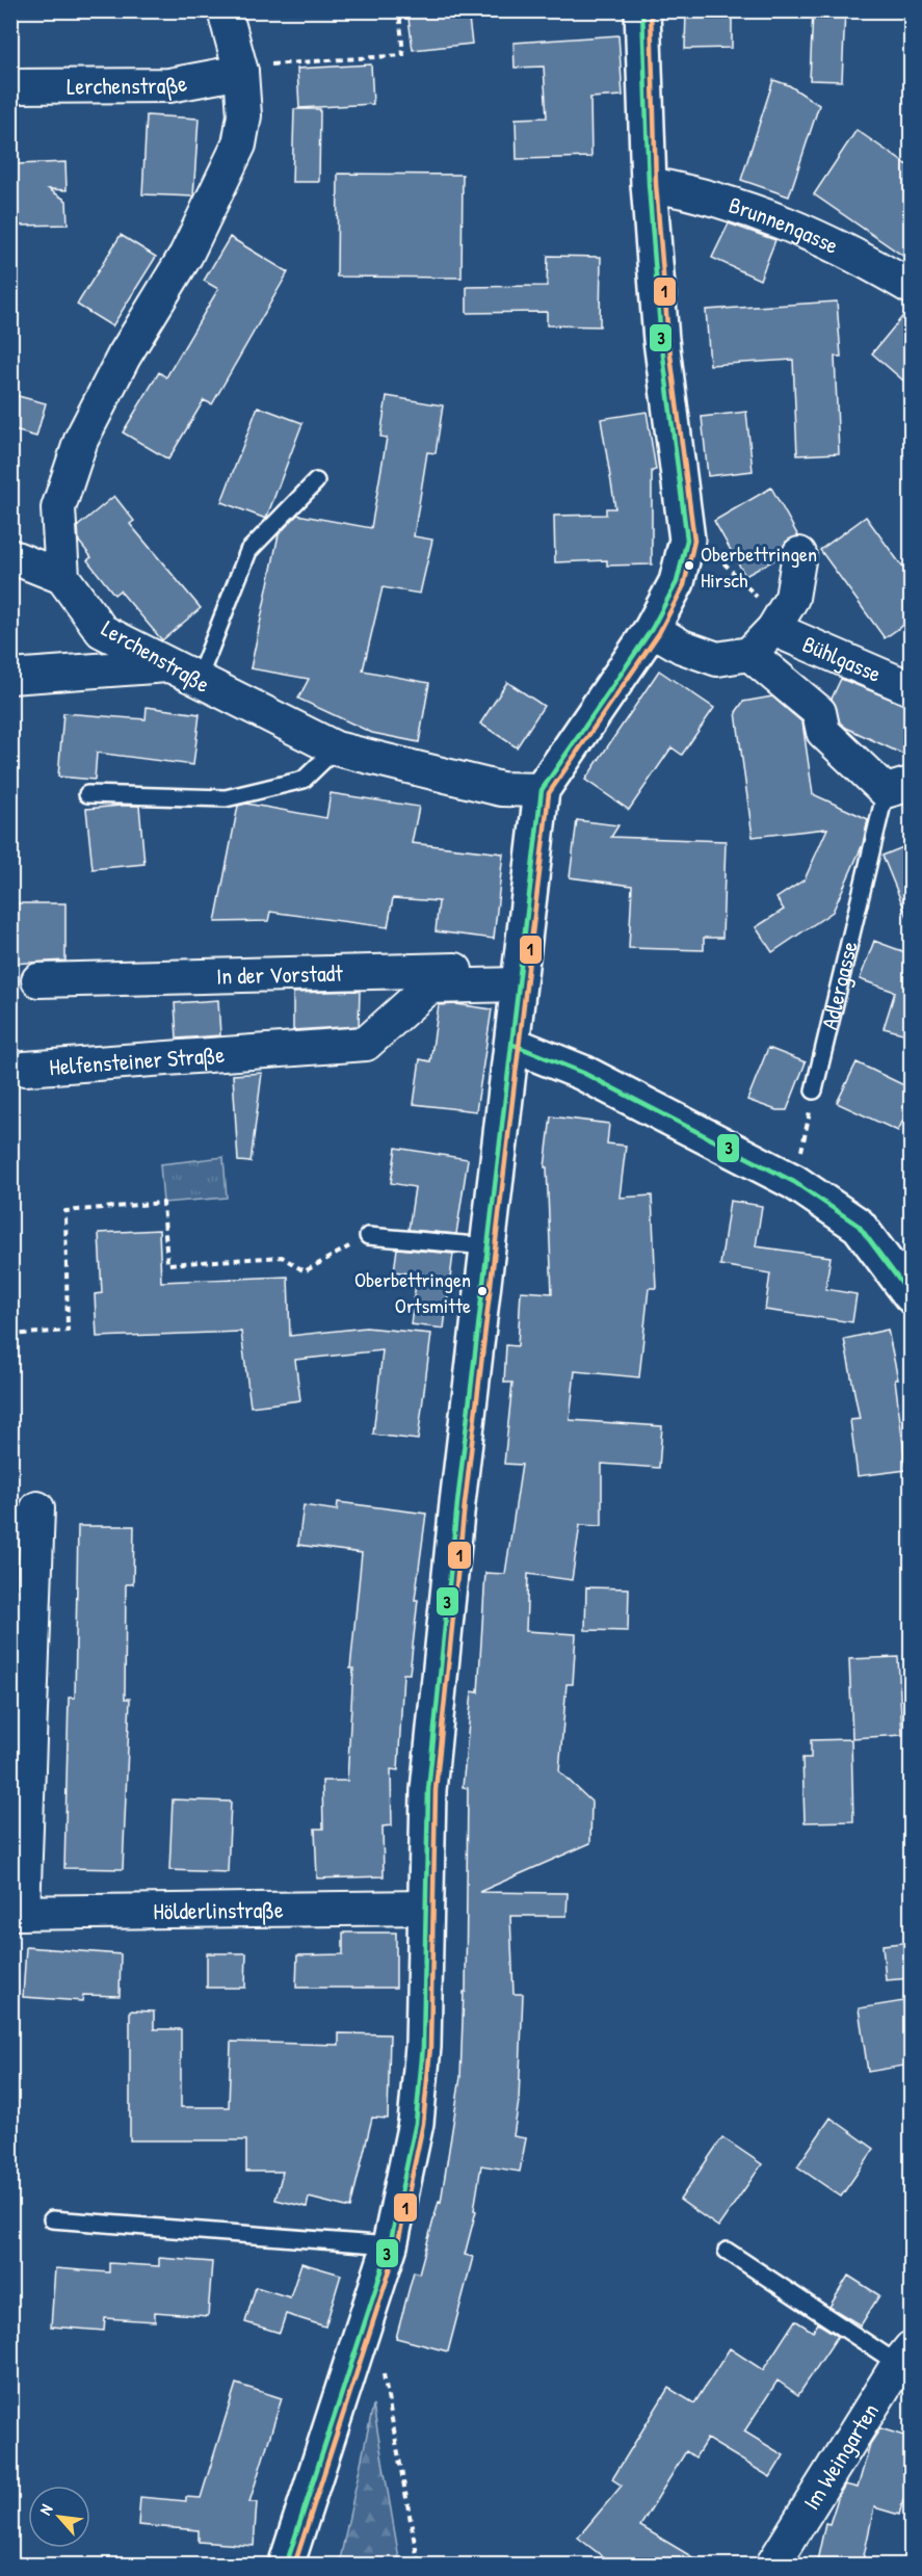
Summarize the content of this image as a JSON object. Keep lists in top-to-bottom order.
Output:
{
  "streets": {
    "street": [
      "Lerchenstraße",
      "Brunnengasse",
      "Bühlgasse",
      "In der Vorstadt",
      "Adlergasse",
      "Helfensteiner Straße",
      "Hölderlinstraße",
      "Im Weingarten"
    ]
  },
  "crossings": [
    ["Bühlgasse", "Adlergasse"],
    ["In der Vorstadt", "Helfensteiner Straße"]
  ],
  "places": ["Oberbettringen Hirsch", "Oberbettringen Ortsmitte"],
  "lines": ["transit line 3", "transit line 1"],
  "north": "top left"
}
